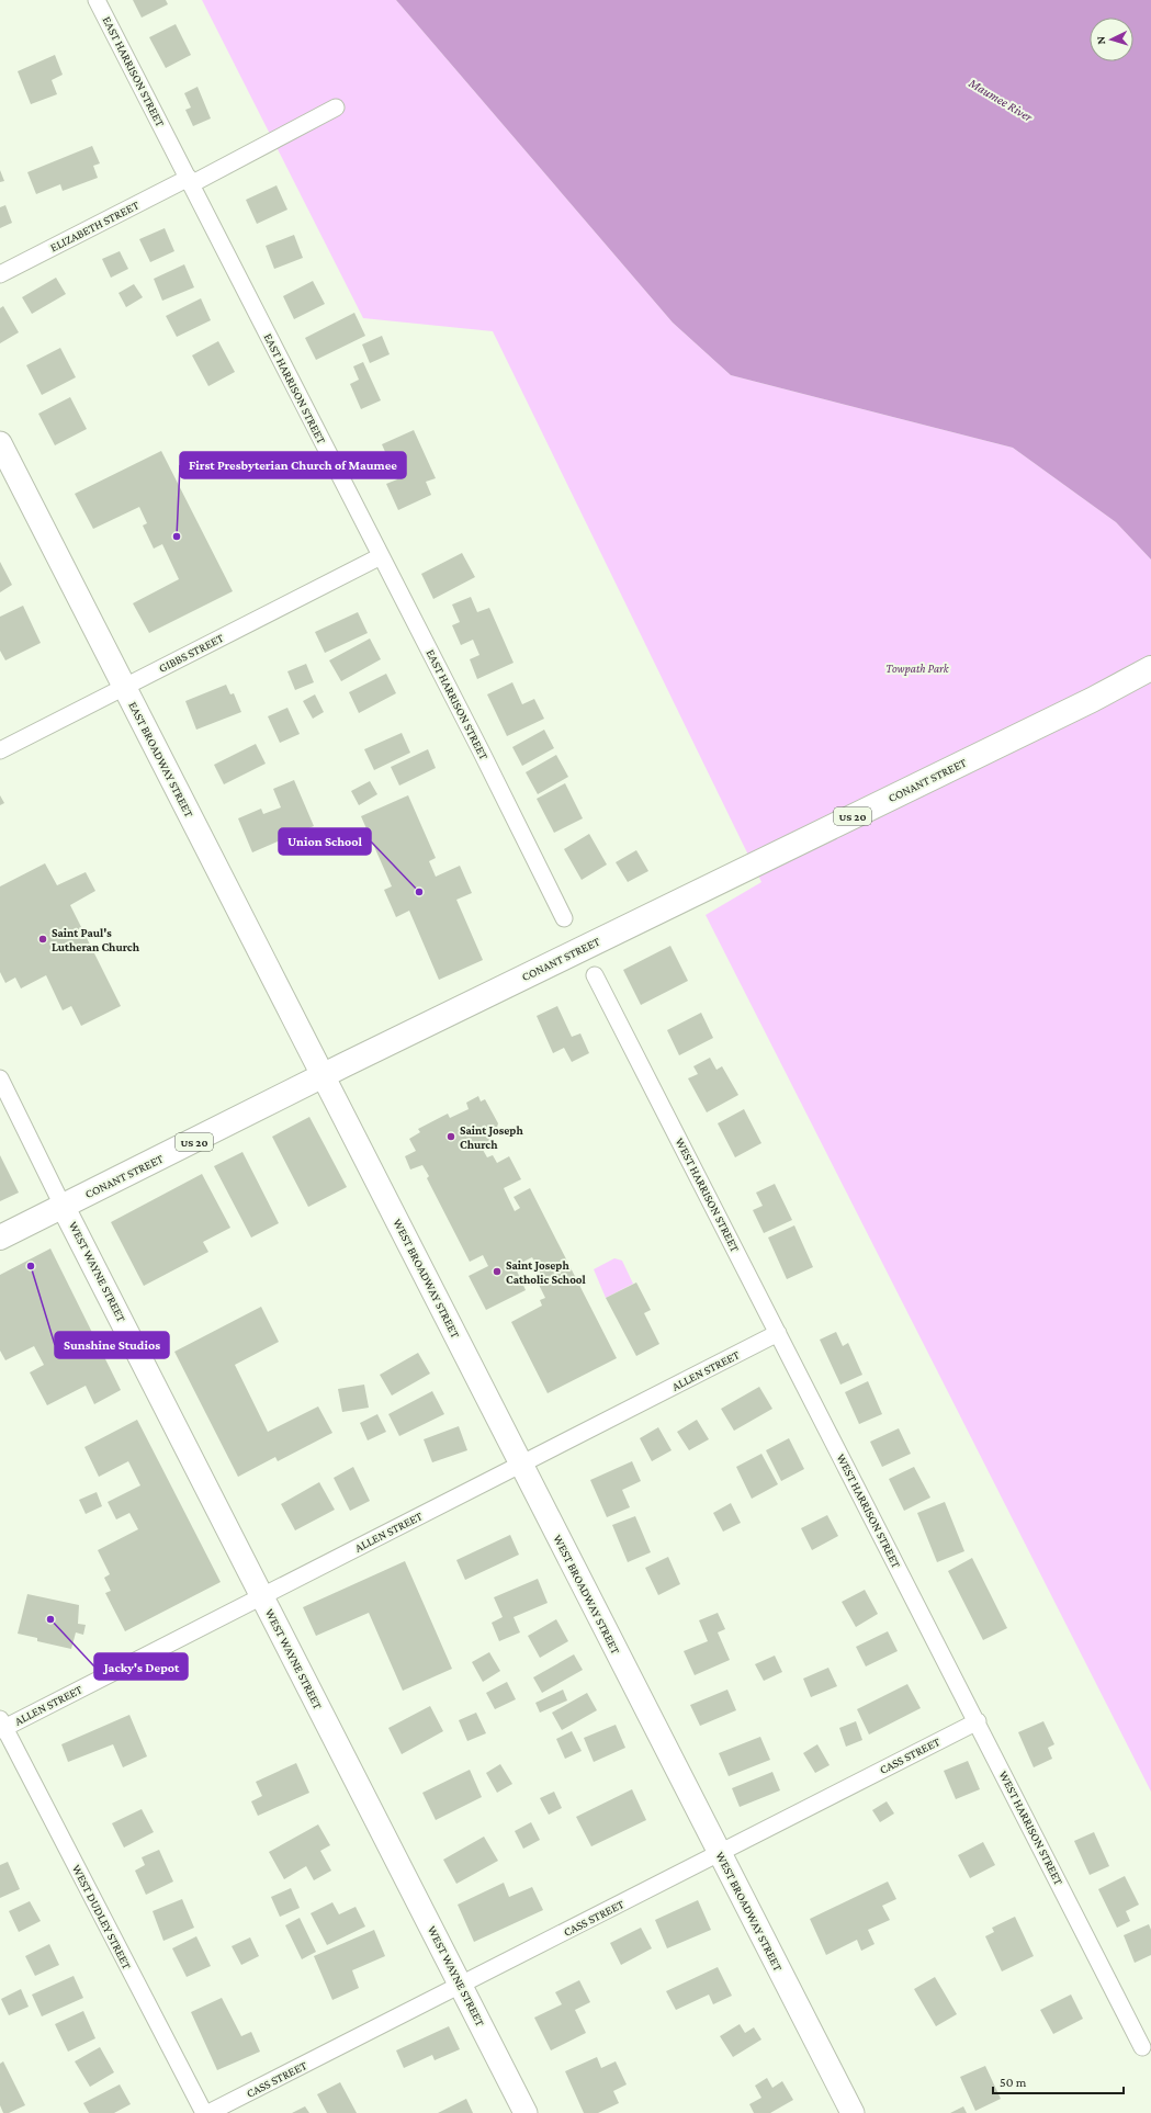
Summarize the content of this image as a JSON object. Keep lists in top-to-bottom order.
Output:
{
  "streets": {
    "main road": ["CONANT STREET", "US 20"],
    "street": [
      "EAST HARRISON STREET",
      "ELIZABETH STREET",
      "GIBBS STREET",
      "EAST BROADWAY STREET",
      "WEST HARRISON STREET",
      "WEST WAYNE STREET",
      "WEST BROADWAY STREET",
      "ALLEN STREET",
      "CASS STREET",
      "WEST DUDLEY STREET"
    ]
  },
  "crossings": [
    ["EAST HARRISON STREET", "ELIZABETH STREET"],
    ["EAST HARRISON STREET", "GIBBS STREET"],
    ["GIBBS STREET", "EAST BROADWAY STREET"],
    ["EAST BROADWAY STREET", "CONANT STREET"],
    ["EAST BROADWAY STREET", "WEST BROADWAY STREET"],
    ["CONANT STREET", "WEST WAYNE STREET"],
    ["CONANT STREET", "WEST BROADWAY STREET"],
    ["WEST HARRISON STREET", "ALLEN STREET"],
    ["WEST HARRISON STREET", "CASS STREET"],
    ["WEST WAYNE STREET", "ALLEN STREET"],
    ["WEST WAYNE STREET", "CASS STREET"],
    ["WEST BROADWAY STREET", "ALLEN STREET"],
    ["WEST BROADWAY STREET", "CASS STREET"],
    ["ALLEN STREET", "WEST DUDLEY STREET"]
  ],
  "water": ["Maumee River"],
  "parks": ["Towpath Park"],
  "places": [
    "First Presbyterian Church of Maumee",
    "Union School",
    "Saint Paul's Lutheran Church",
    "Saint Joseph Church",
    "Sunshine Studios",
    "Saint Joseph Catholic School",
    "Jacky's Depot"
  ],
  "scale_bar": "50 m",
  "north": "left"
}
